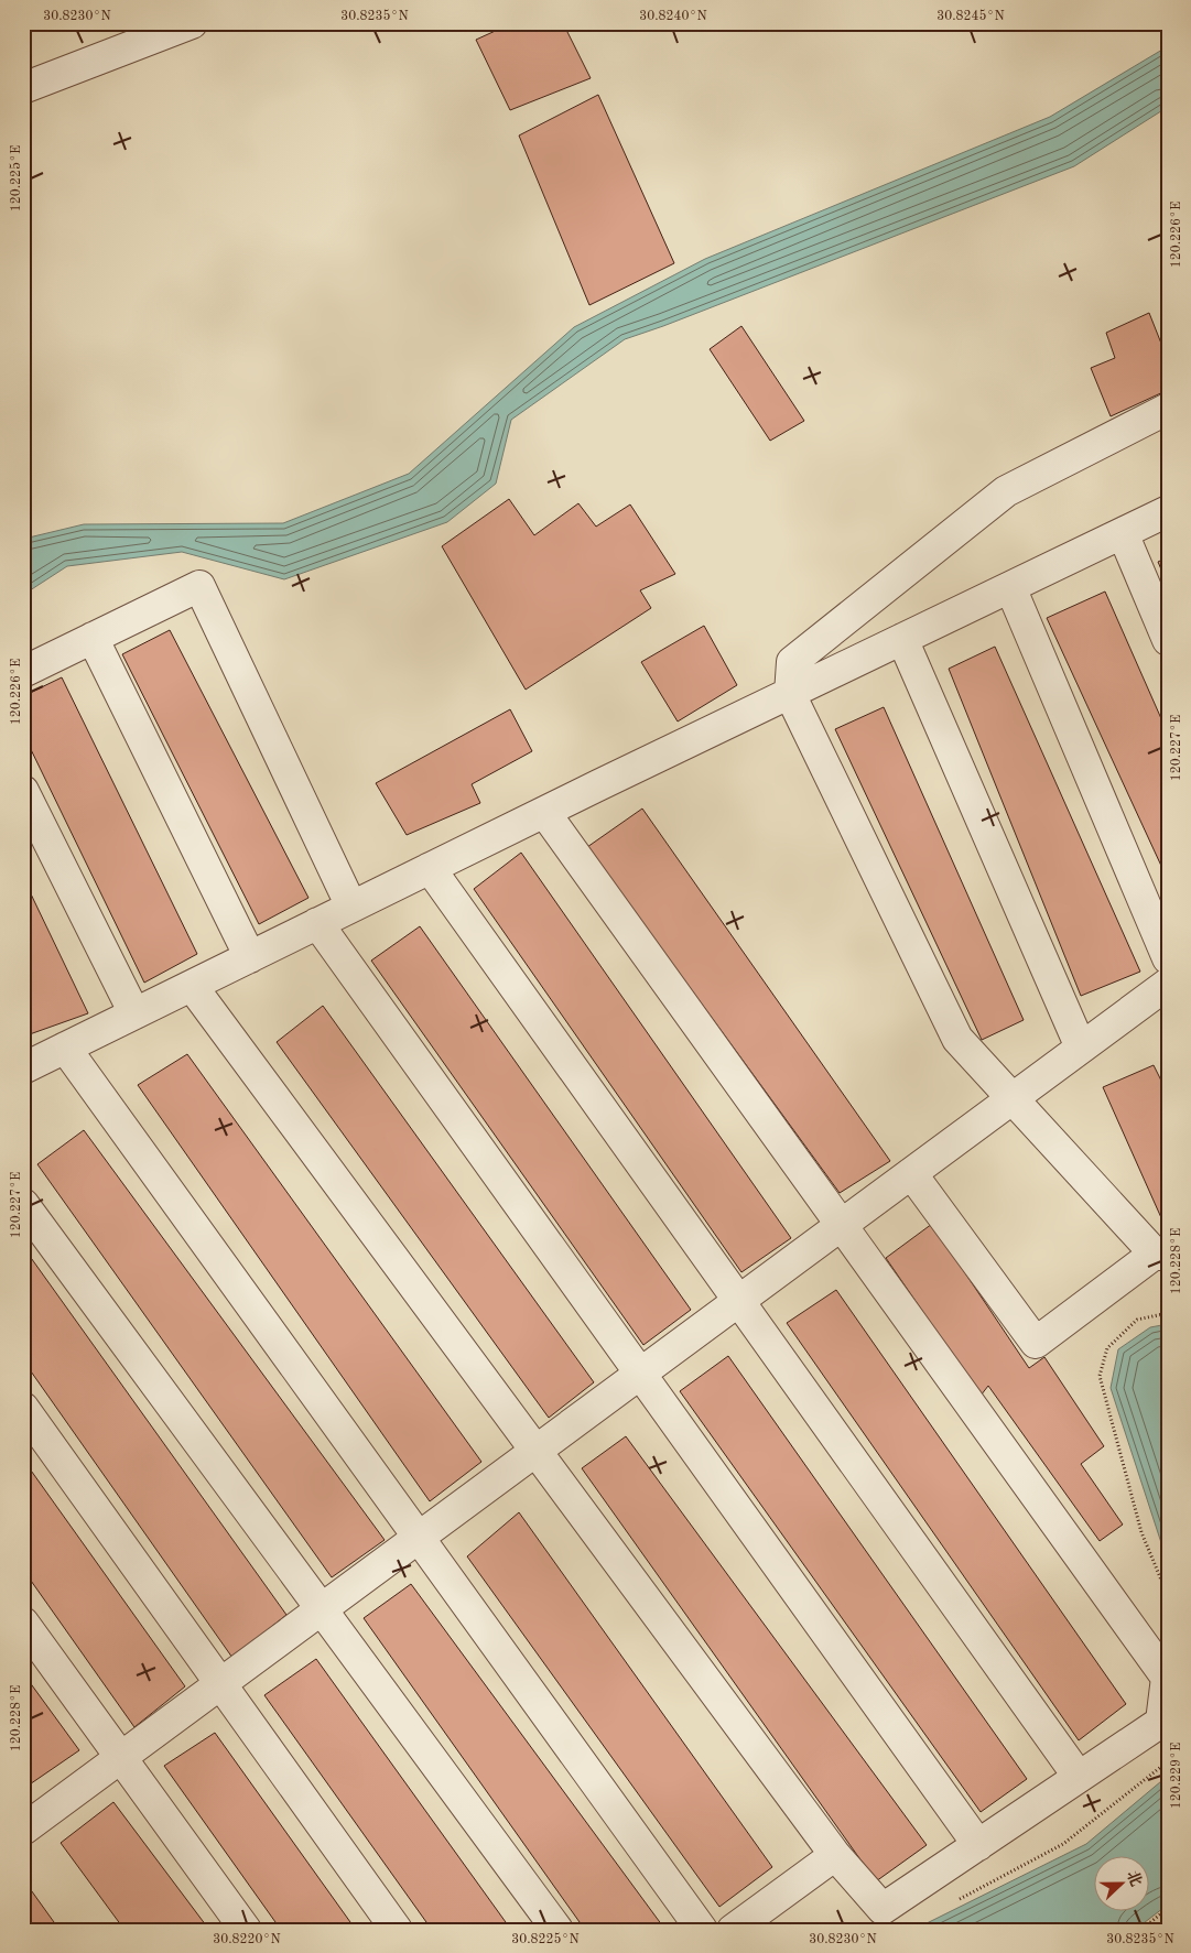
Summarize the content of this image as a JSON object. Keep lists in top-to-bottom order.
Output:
{
  "north": "right",
  "coordinates": [
    "30.8230°N",
    "30.8235°N",
    "30.8240°N",
    "30.8245°N",
    "120.225°E",
    "120.226°E",
    "120.227°E",
    "120.228°E",
    "120.229°E",
    "30.8220°N",
    "30.8225°N"
  ]
}
